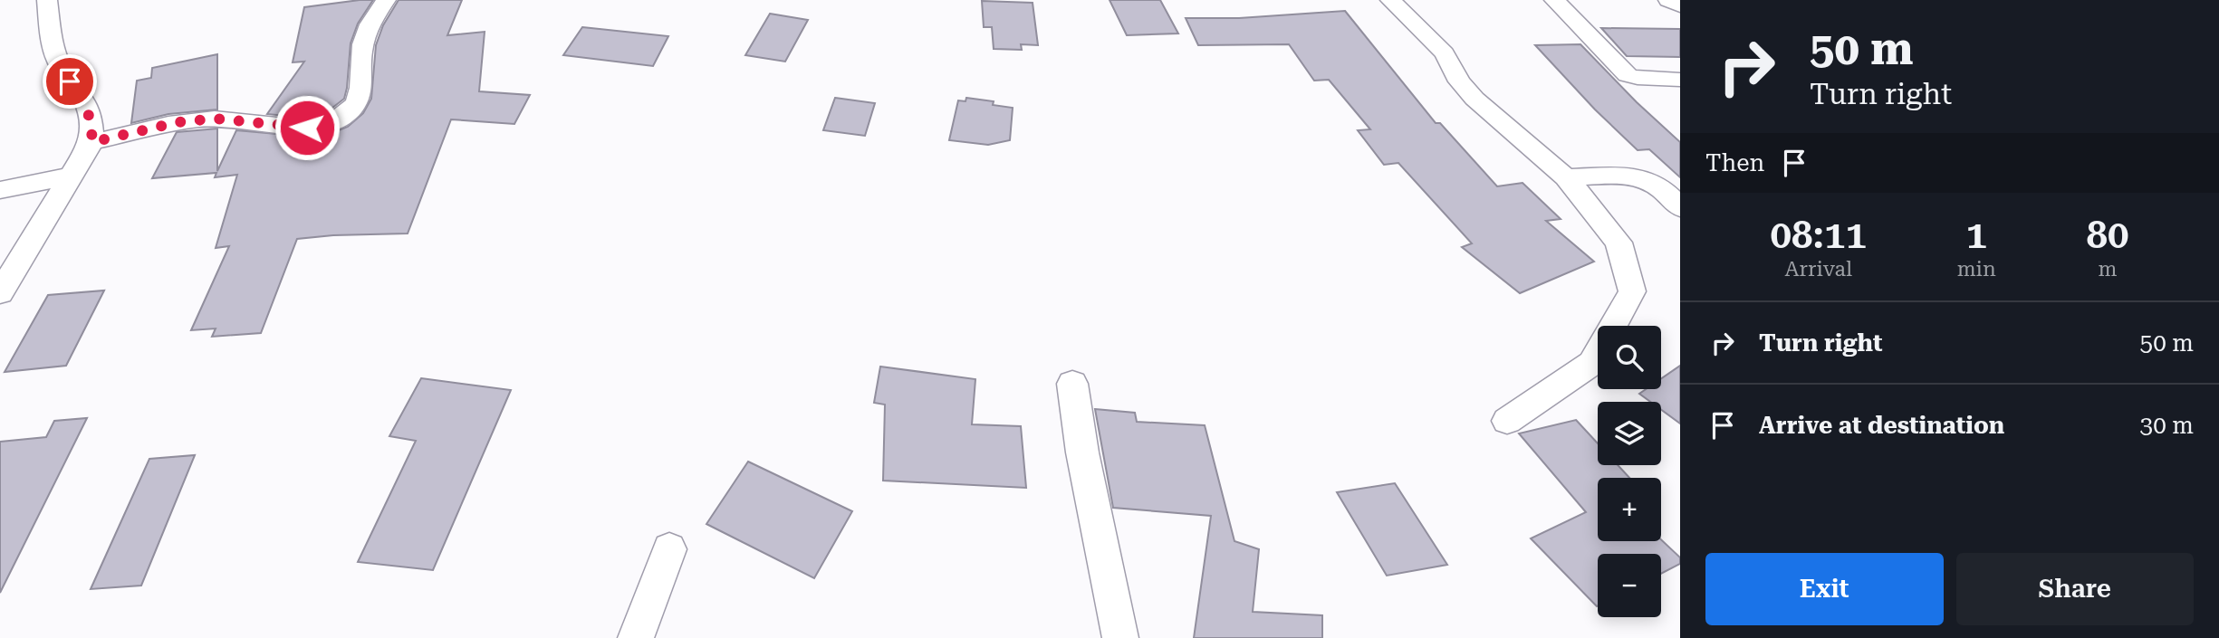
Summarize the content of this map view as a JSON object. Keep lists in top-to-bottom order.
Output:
{
  "page": {
    "turn": ["50 m", "Turn right"],
    "then": "Then",
    "eta": [
      "08:11",
      "Arrival",
      "1",
      "min",
      "80",
      "m"
    ],
    "list": [
      {
        "name": "Turn right",
        "value": "50 m"
      },
      {
        "name": "Arrive at destination",
        "value": "30 m"
      }
    ],
    "map_buttons": ["+", "−"],
    "buttons": ["Exit", "Share"]
  }
}
